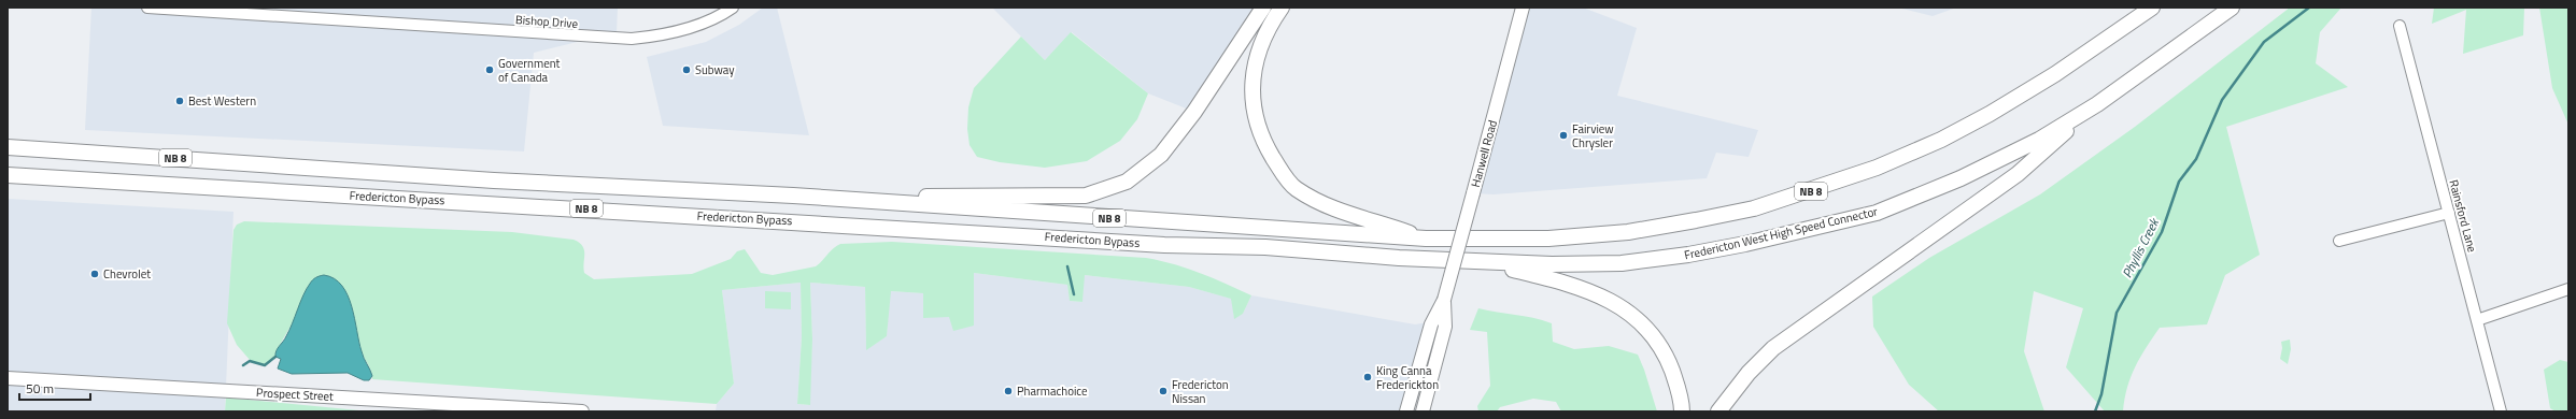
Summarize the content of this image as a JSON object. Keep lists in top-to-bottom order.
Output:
{
  "streets": {
    "highway": ["NB 8", "Fredericton Bypass", "Fredericton West High Speed Connector"],
    "main road": ["Hanwell Road", "Prospect Street"],
    "street": ["Bishop Drive", "Rainsford Lane"]
  },
  "crossings": [
    ["NB 8", "Fredericton Bypass"],
    ["Fredericton Bypass", "Fredericton West High Speed Connector"]
  ],
  "water": ["Phyllis Creek"],
  "places": [
    "Government of Canada",
    "Subway",
    "Best Western",
    "Fairview Chrysler",
    "Chevrolet",
    "King Canna Frederickton",
    "Pharmachoice",
    "Fredericton Nissan"
  ],
  "scale_bar": "50 m"
}
